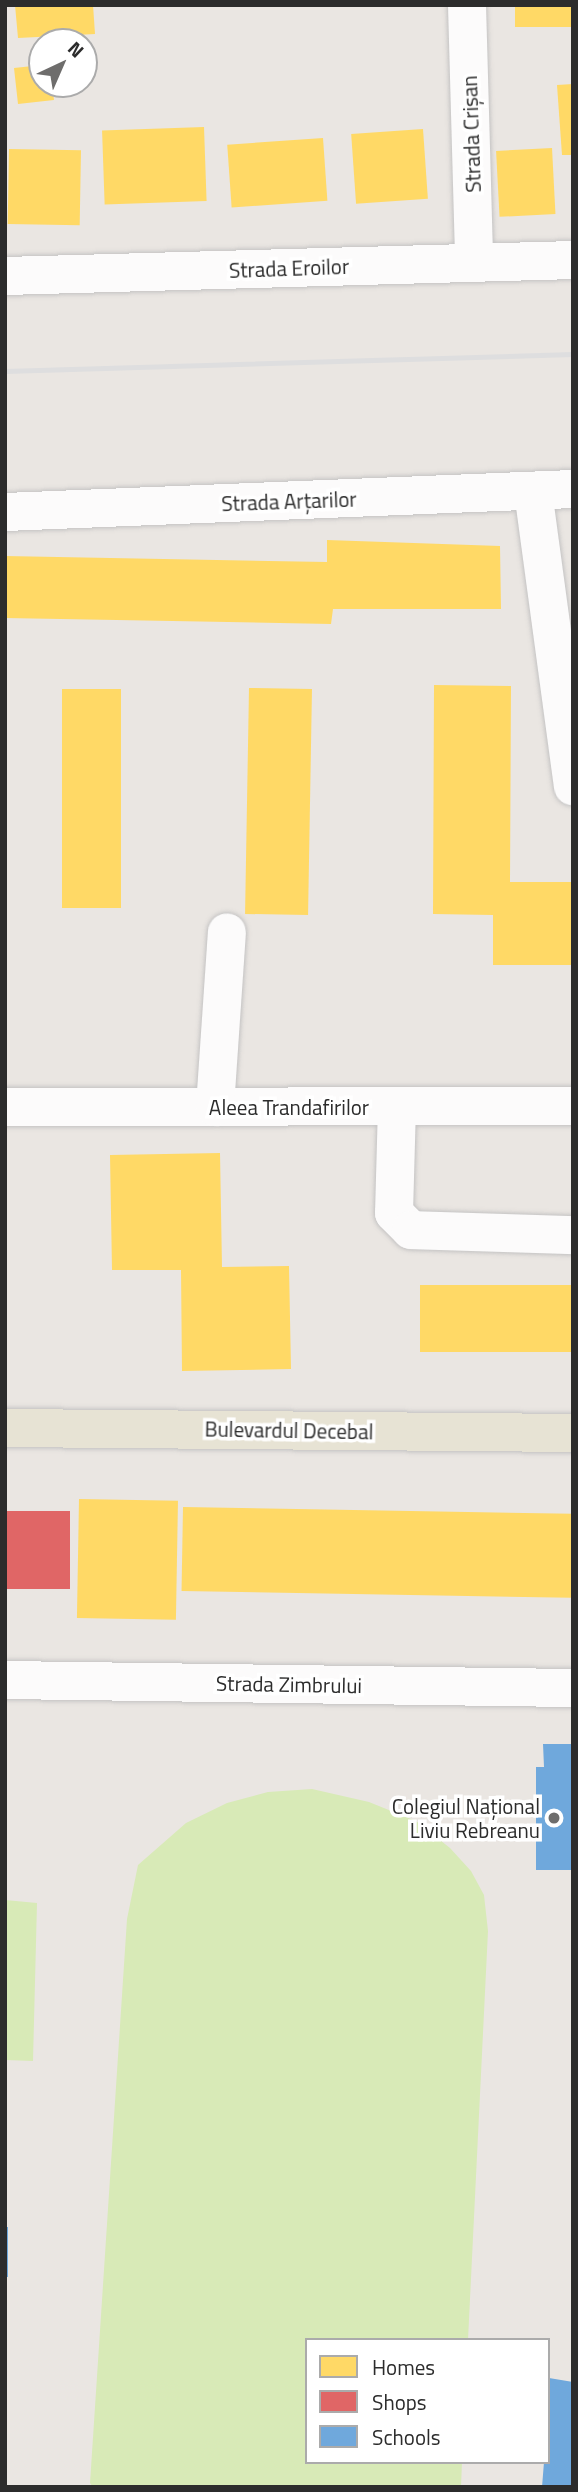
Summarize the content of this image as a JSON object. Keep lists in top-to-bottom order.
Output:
{
  "streets": {
    "main road": ["Bulevardul Decebal"],
    "street": [
      "Strada Crișan",
      "Strada Eroilor",
      "Strada Arțarilor",
      "Aleea Trandafirilor",
      "Strada Zimbrului"
    ]
  },
  "crossings": [
    ["Strada Crișan", "Strada Eroilor"]
  ],
  "places": ["Colegiul Național Liviu Rebreanu"],
  "legend": ["Homes", "Shops", "Schools"],
  "north": "top right"
}
